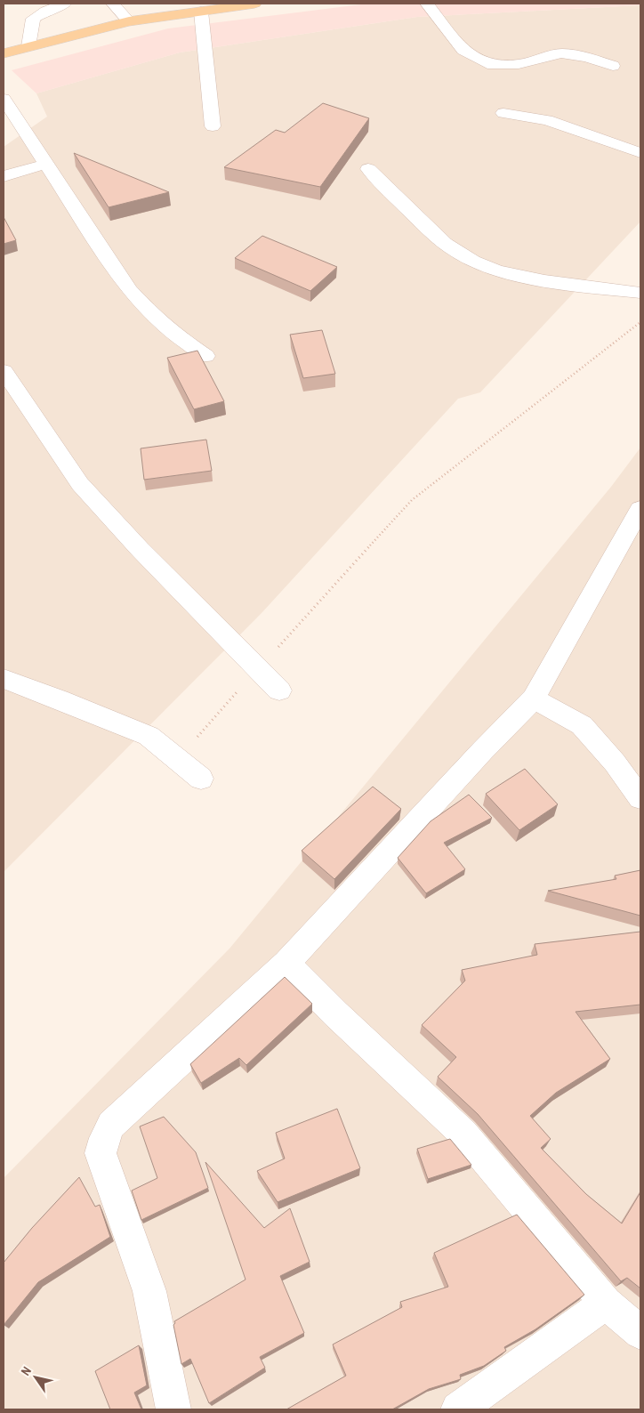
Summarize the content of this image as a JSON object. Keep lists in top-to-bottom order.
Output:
{
  "north": "top left"
}
